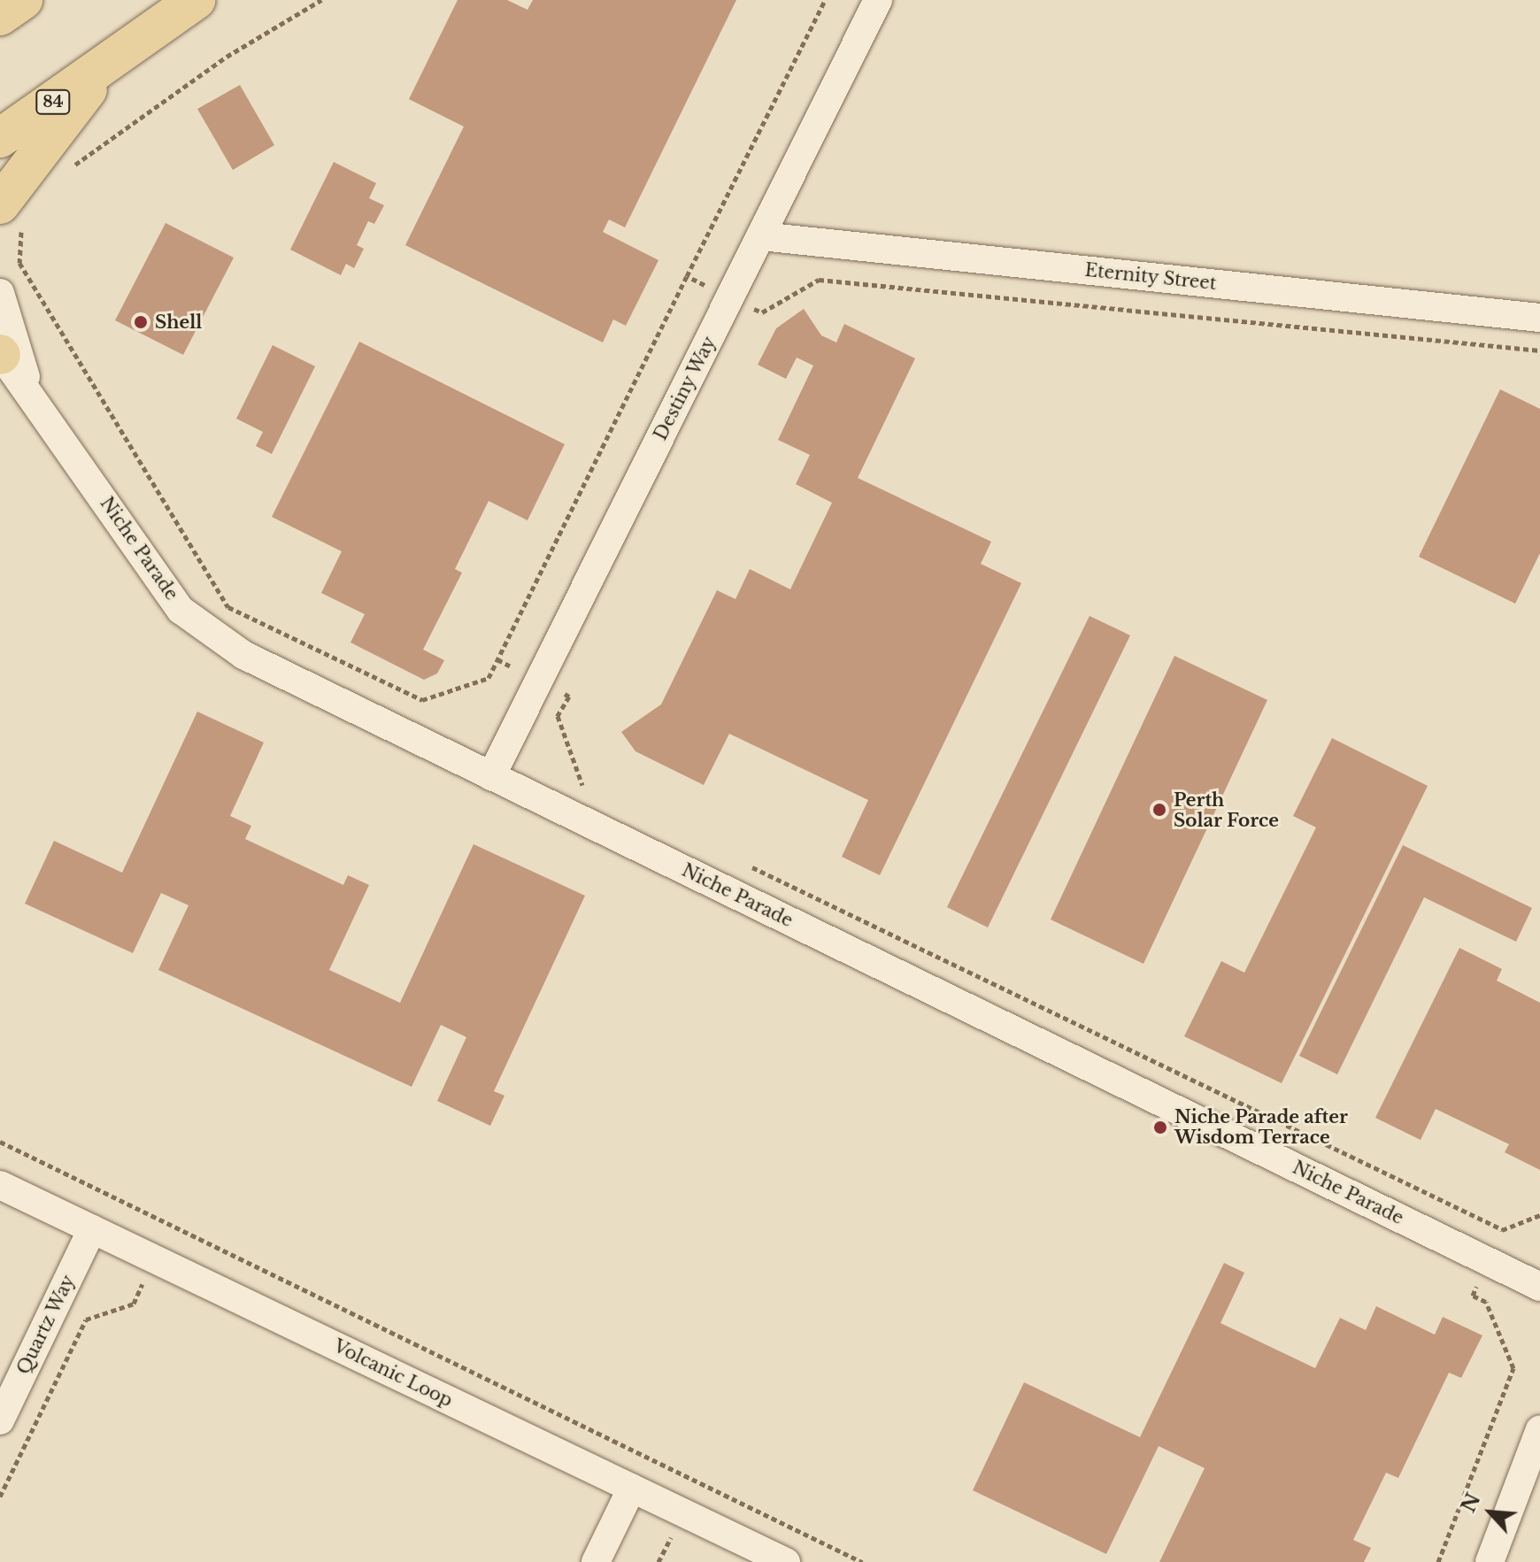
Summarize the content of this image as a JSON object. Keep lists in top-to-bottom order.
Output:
{
  "streets": {
    "main road": ["84"],
    "street": [
      "Eternity Street",
      "Destiny Way",
      "Niche Parade",
      "Quartz Way",
      "Volcanic Loop"
    ]
  },
  "crossings": [
    ["Eternity Street", "Destiny Way"],
    ["Destiny Way", "Niche Parade"],
    ["Quartz Way", "Volcanic Loop"]
  ],
  "places": ["Shell", "Perth Solar Force", "Niche Parade after Wisdom Terrace"],
  "north": "top left"
}
